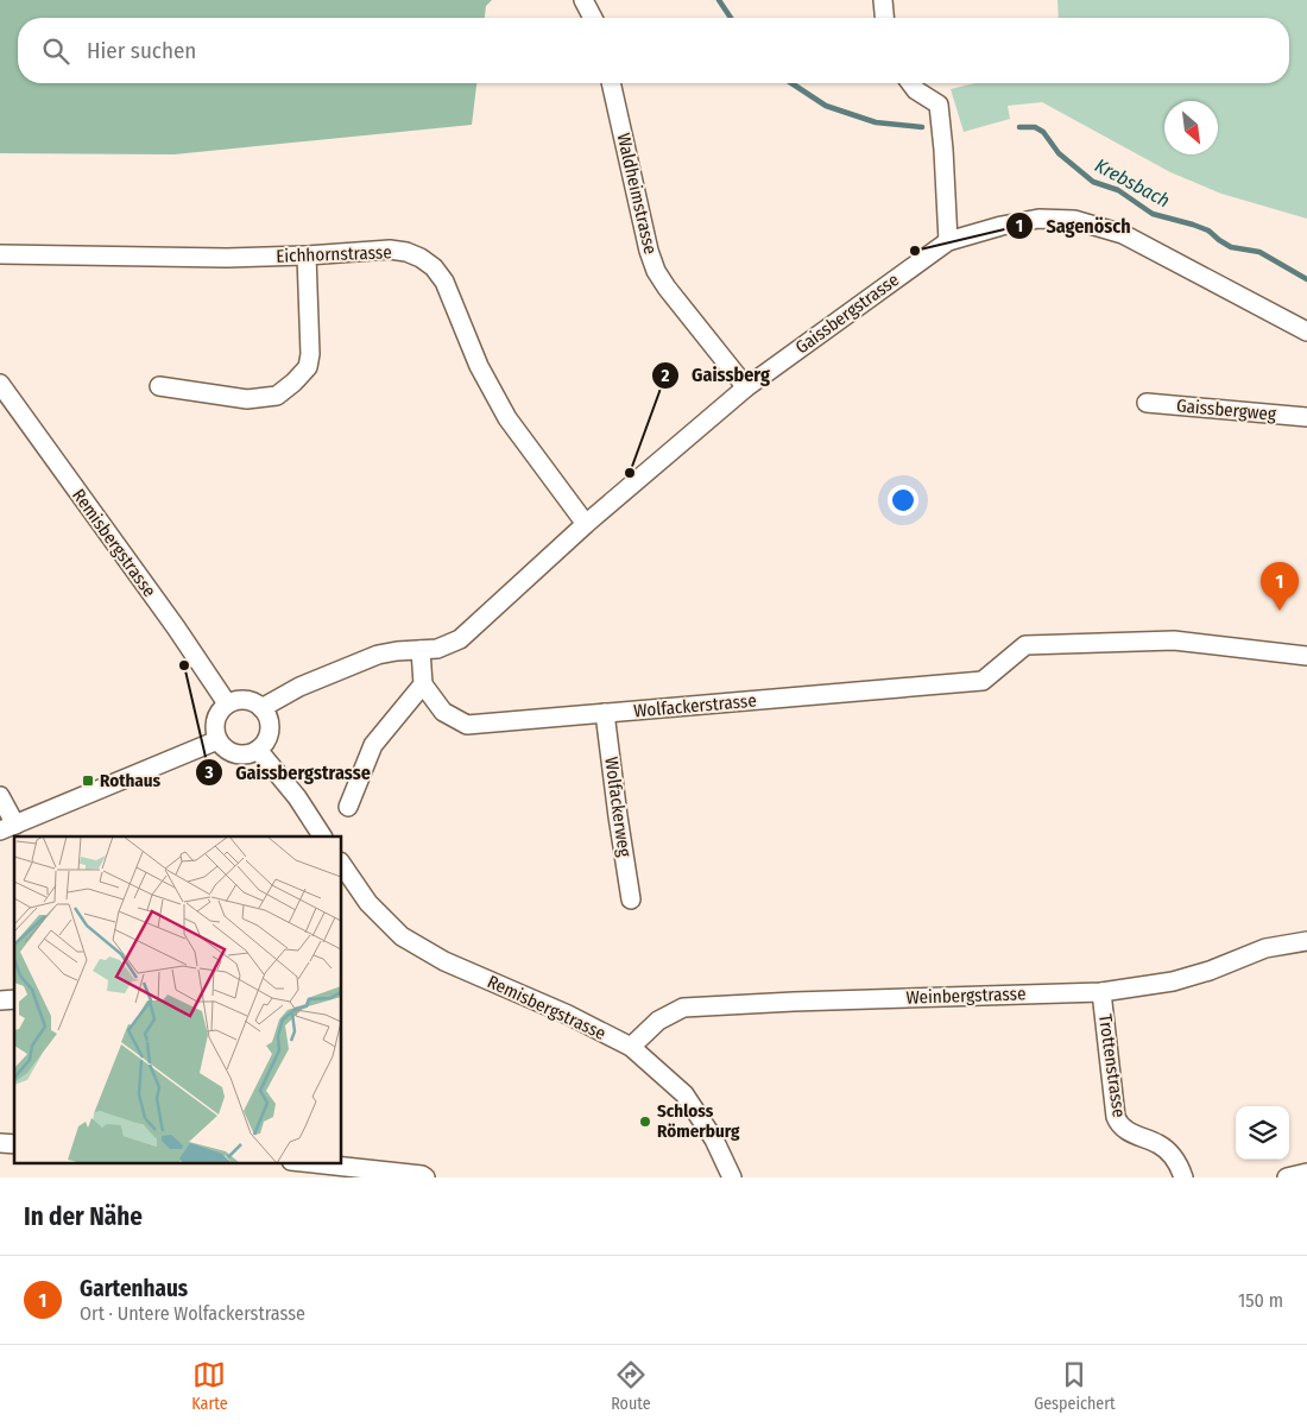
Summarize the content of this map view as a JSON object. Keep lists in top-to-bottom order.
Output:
{
  "streets": {
    "street": [
      "Waldheimstrasse",
      "Eichhornstrasse",
      "Gaissbergstrasse",
      "Gaissbergweg",
      "Remisbergstrasse",
      "Wolfackerstrasse",
      "Wolfackerweg",
      "Weinbergstrasse",
      "Trottenstrasse"
    ]
  },
  "crossings": [
    ["Waldheimstrasse", "Gaissbergstrasse"],
    ["Eichhornstrasse", "Gaissbergstrasse"],
    ["Gaissbergstrasse", "Remisbergstrasse"],
    ["Remisbergstrasse", "Weinbergstrasse"],
    ["Wolfackerstrasse", "Wolfackerweg"],
    ["Weinbergstrasse", "Trottenstrasse"]
  ],
  "water": ["Krebsbach"],
  "places": {
    "other": [
      "Sagenösch",
      "Gaissberg",
      "Gaissbergstrasse",
      "Schloss Römerburg"
    ],
    "transit": ["Rothaus"]
  },
  "north": "bottom right",
  "page": {
    "search": "Hier suchen",
    "pins": "1",
    "heading": "In der Nähe",
    "list": [
      {
        "mark": "1",
        "name": "Gartenhaus",
        "note": "Ort · Untere Wolfackerstrasse",
        "value": "150 m"
      }
    ],
    "nav": ["Karte", "Route", "Gespeichert"]
  }
}
